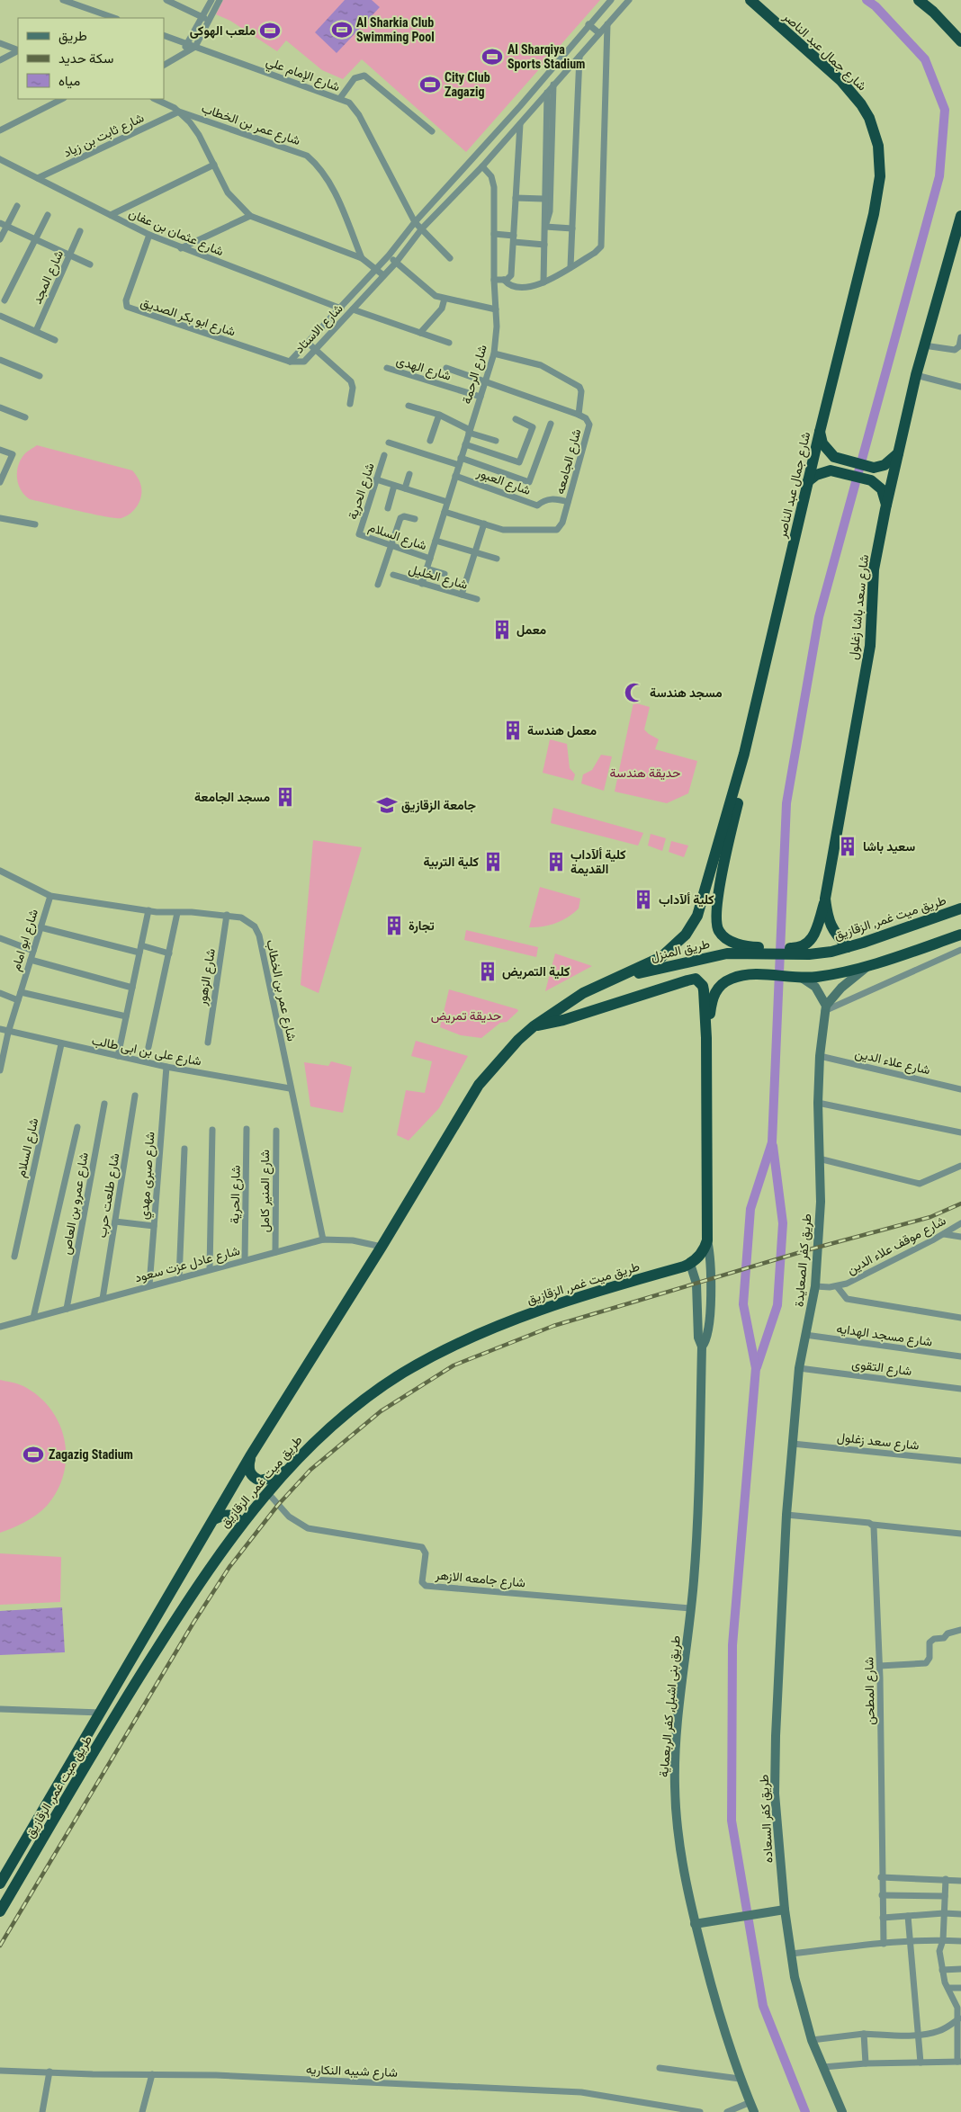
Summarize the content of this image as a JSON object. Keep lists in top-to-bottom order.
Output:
{
  "streets": {
    "highway": [
      "شارع جمال عبد الناصر",
      "شارع سعد باشا زغلول",
      "طريق ميت غمر, الزقازيق",
      "طريق المنزل"
    ],
    "street": [
      "شارع الإمام علي",
      "شارع عمر بن الخطاب",
      "شارع ثابت بن زياد",
      "شارع عثمان بن عفان",
      "شارع المجد",
      "شارع ابو بكر الصديق",
      "شارع الاستاد",
      "شارع الهدى",
      "شارع الرحمة",
      "شارع الجامعه",
      "شارع العبور",
      "شارع الحرية",
      "شارع السلام",
      "شارع الخليل",
      "شارع ابو امام",
      "شارع الزهور",
      "شارع على بن ابى طالب",
      "شارع علاء الدين",
      "شارع صبرى مهدي",
      "شارع المنير كامل",
      "شارع طلعت حرب",
      "شارع عمرو بن العاص",
      "شارع موقف علاء الدين",
      "طريق كفر الصعايدة",
      "شارع عادل عزت سعود",
      "شارع مسجد الهدايه",
      "شارع التقوى",
      "شارع سعد زغلول",
      "شارع جامعه الازهر",
      "شارع المطحن",
      "طريق بنى اشبل, كفر الربعماية",
      "طريق كفر السعاده",
      "شارع شيبه النكاريه"
    ]
  },
  "crossings": [
    ["شارع جمال عبد الناصر", "طريق ميت غمر, الزقازيق"],
    ["شارع جمال عبد الناصر", "طريق المنزل"],
    ["شارع الإمام علي", "شارع الاستاد"],
    ["شارع عمر بن الخطاب", "شارع ثابت بن زياد"],
    ["شارع عمر بن الخطاب", "شارع الاستاد"],
    ["شارع عمر بن الخطاب", "شارع ابو امام"],
    ["شارع عمر بن الخطاب", "شارع الزهور"],
    ["شارع عمر بن الخطاب", "شارع على بن ابى طالب"],
    ["شارع عمر بن الخطاب", "شارع عادل عزت سعود"],
    ["شارع ثابت بن زياد", "شارع عثمان بن عفان"],
    ["شارع عثمان بن عفان", "شارع ابو بكر الصديق"],
    ["شارع عثمان بن عفان", "شارع الاستاد"],
    ["شارع ابو بكر الصديق", "شارع الاستاد"],
    ["شارع الاستاد", "شارع الرحمة"],
    ["شارع الهدى", "شارع الرحمة"],
    ["شارع الرحمة", "شارع الجامعه"],
    ["شارع الرحمة", "شارع العبور"],
    ["شارع الرحمة", "شارع السلام"],
    ["شارع الرحمة", "شارع الخليل"],
    ["شارع الجامعه", "شارع العبور"],
    ["شارع الحرية", "شارع السلام"],
    ["شارع الحرية", "شارع عادل عزت سعود"],
    ["شارع السلام", "شارع على بن ابى طالب"],
    ["شارع سعد باشا زغلول", "طريق ميت غمر, الزقازيق"],
    ["طريق ميت غمر, الزقازيق", "طريق المنزل"],
    ["طريق ميت غمر, الزقازيق", "شارع عادل عزت سعود"],
    ["طريق ميت غمر, الزقازيق", "شارع جامعه الازهر"],
    ["شارع ابو امام", "شارع على بن ابى طالب"],
    ["شارع على بن ابى طالب", "شارع صبرى مهدي"],
    ["شارع علاء الدين", "طريق كفر الصعايدة"],
    ["شارع صبرى مهدي", "شارع عادل عزت سعود"],
    ["شارع المنير كامل", "شارع عادل عزت سعود"],
    ["شارع طلعت حرب", "شارع عادل عزت سعود"],
    ["شارع عمرو بن العاص", "شارع عادل عزت سعود"],
    ["شارع موقف علاء الدين", "طريق كفر الصعايدة"],
    ["طريق كفر الصعايدة", "شارع مسجد الهدايه"],
    ["طريق كفر الصعايدة", "شارع التقوى"],
    ["طريق كفر الصعايدة", "شارع سعد زغلول"],
    ["طريق كفر الصعايدة", "طريق كفر السعاده"],
    ["شارع جامعه الازهر", "طريق بنى اشبل, كفر الربعماية"]
  ],
  "parks": ["حديقة هندسة", "حديقة تمريض"],
  "places": {
    "sports": [
      "Al Sharkia Club Swimming Pool",
      "ملعب الهوكى",
      "Al Sharqiya Sports Stadium",
      "City Club Zagazig",
      "Zagazig Stadium"
    ],
    "building": [
      "معمل",
      "معمل هندسة",
      "مسجد الجامعة",
      "سعيد باشا",
      "كلية التربية",
      "كلية ألآداب القديمة",
      "كلية ألآداب",
      "تجارة",
      "كلية التمريض"
    ],
    "mosque": ["مسجد هندسة"],
    "school or university": ["جامعة الزقازيق"]
  },
  "legend": ["طريق", "سكة حديد", "مياه"]
}
